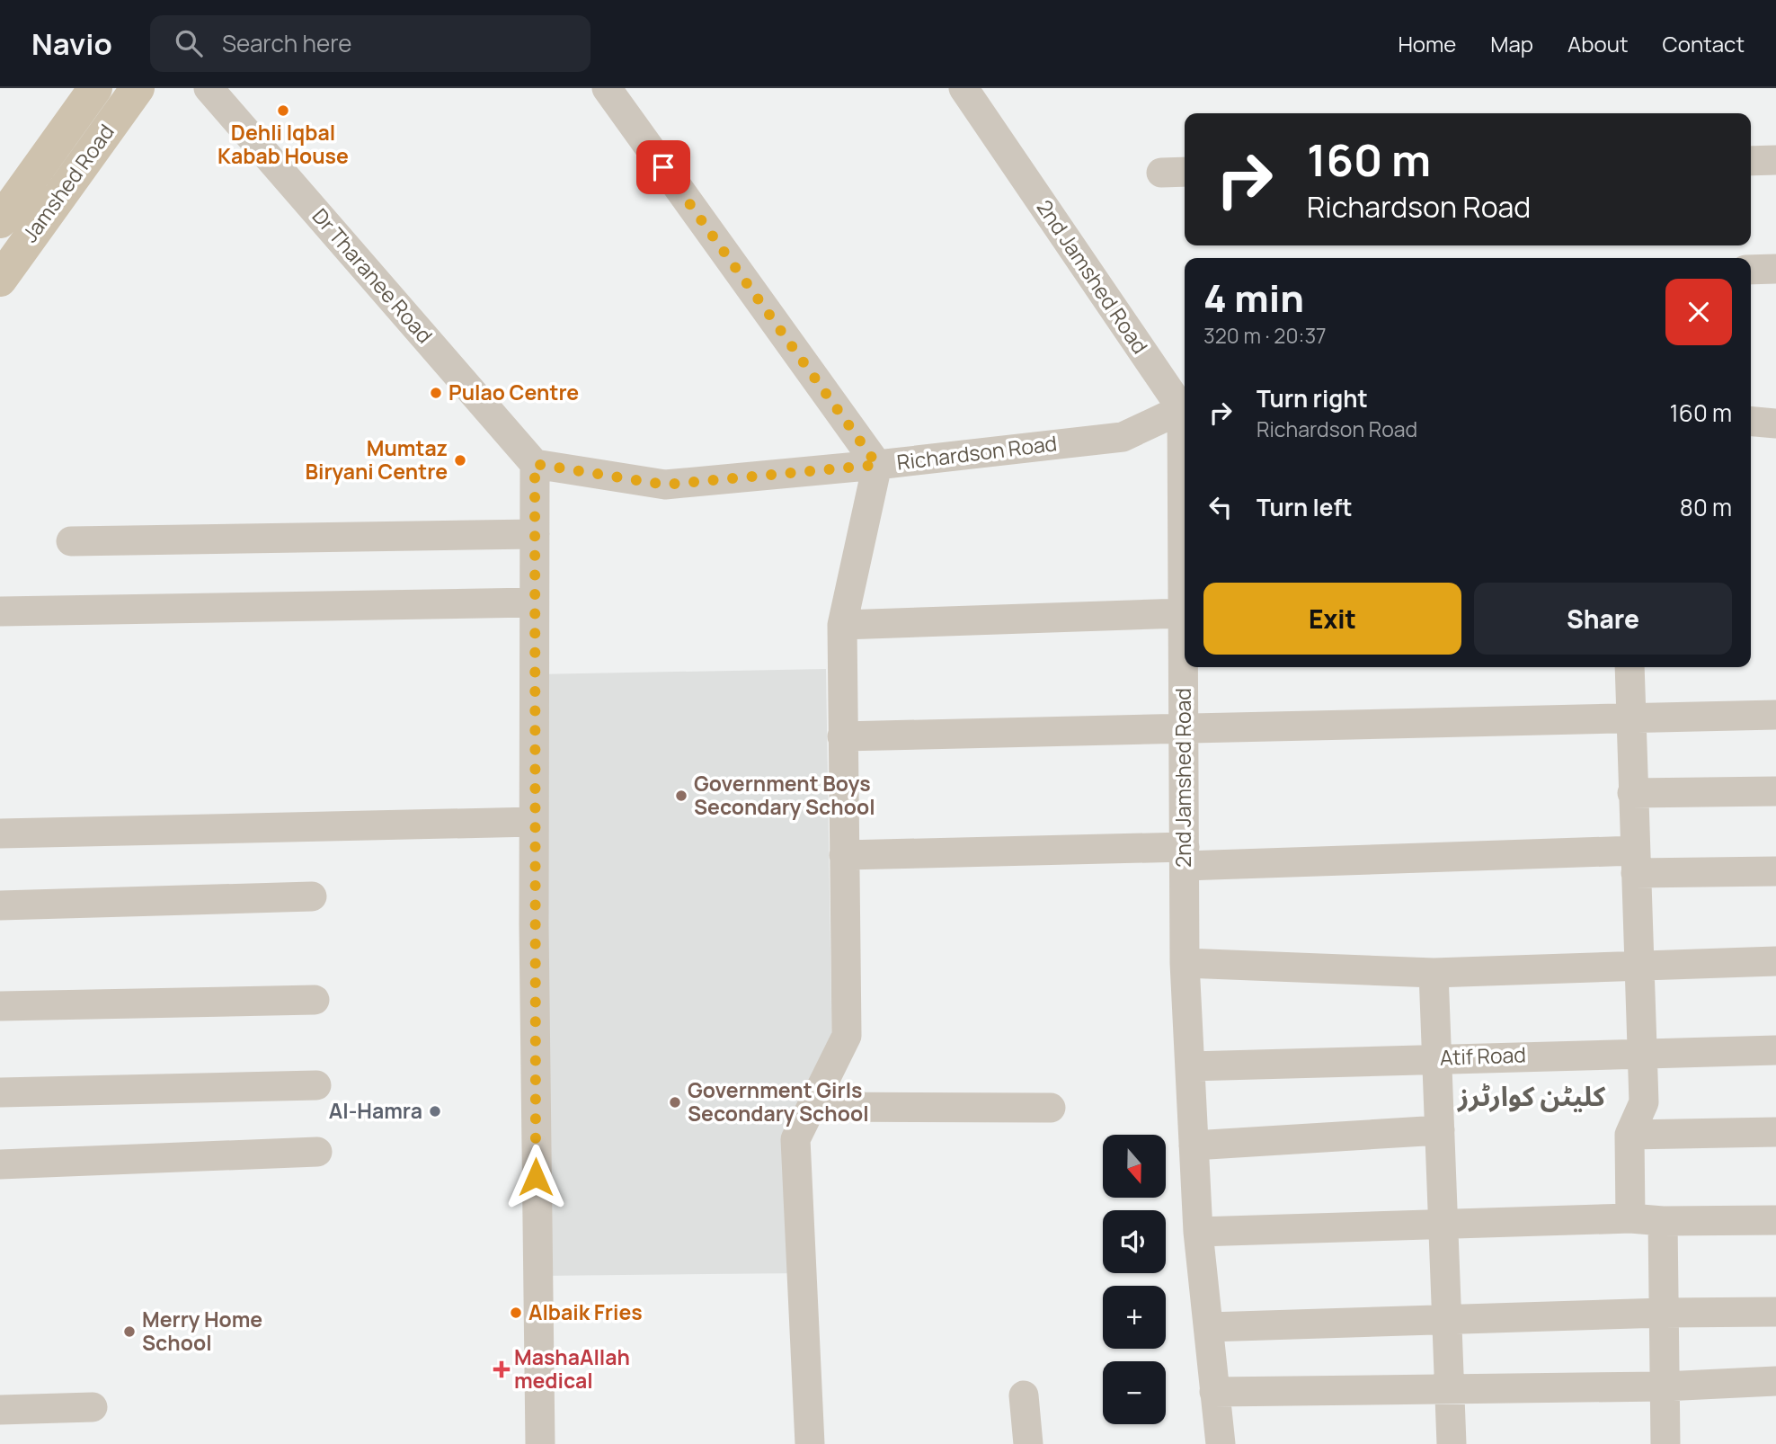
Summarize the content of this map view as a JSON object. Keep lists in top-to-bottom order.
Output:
{
  "streets": {
    "main road": ["Jamshed Road"],
    "street": [
      "Dr Tharanee Road",
      "2nd Jamshed Road",
      "Richardson Road",
      "Atif Road"
    ]
  },
  "crossings": [
    ["Dr Tharanee Road", "Richardson Road"],
    ["2nd Jamshed Road", "Atif Road"]
  ],
  "districts": ["کلیٹن کوارٹرز"],
  "places": {
    "other": [
      "Dehli Iqbal Kabab House",
      "Pulao Centre",
      "Mumtaz Biryani Centre",
      "Government Boys Secondary School",
      "Government Girls Secondary School",
      "Al-Hamra",
      "Albaik Fries",
      "Merry Home School"
    ],
    "health": ["MashaAllah medical"]
  },
  "north": "bottom",
  "page": {
    "header": "Navio",
    "search": "Search here",
    "nav": [
      "Home",
      "Map",
      "About",
      "Contact"
    ],
    "turn": ["160 m", "Richardson Road"],
    "heading": ["4 min", "320 m · 20:37"],
    "list": [
      {
        "name": "Turn right",
        "note": "Richardson Road",
        "value": "160 m"
      },
      {
        "name": "Turn left",
        "value": "80 m"
      }
    ],
    "buttons": ["Exit", "Share"],
    "map_buttons": ["+", "−"]
  }
}
